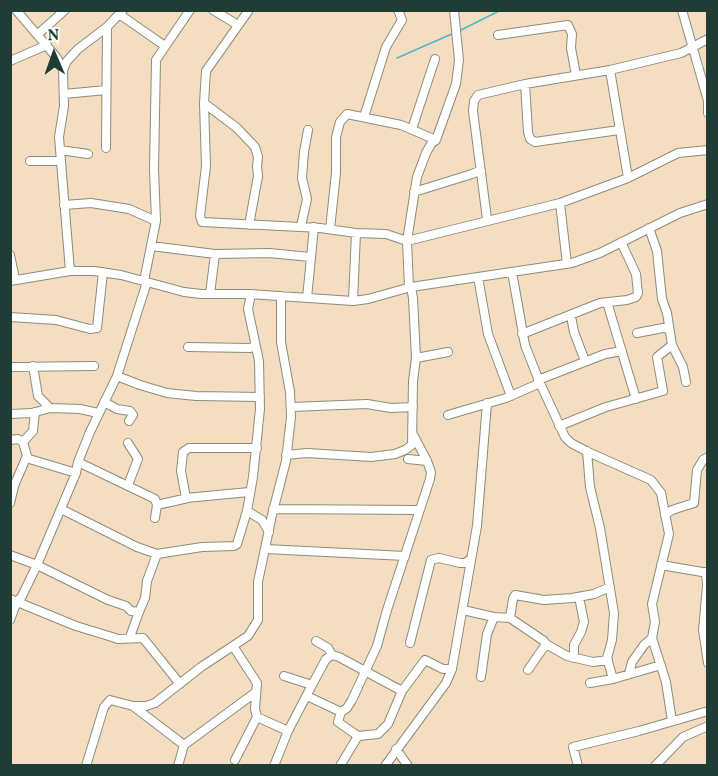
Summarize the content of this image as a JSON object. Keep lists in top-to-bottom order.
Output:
{
  "north": "top"
}
